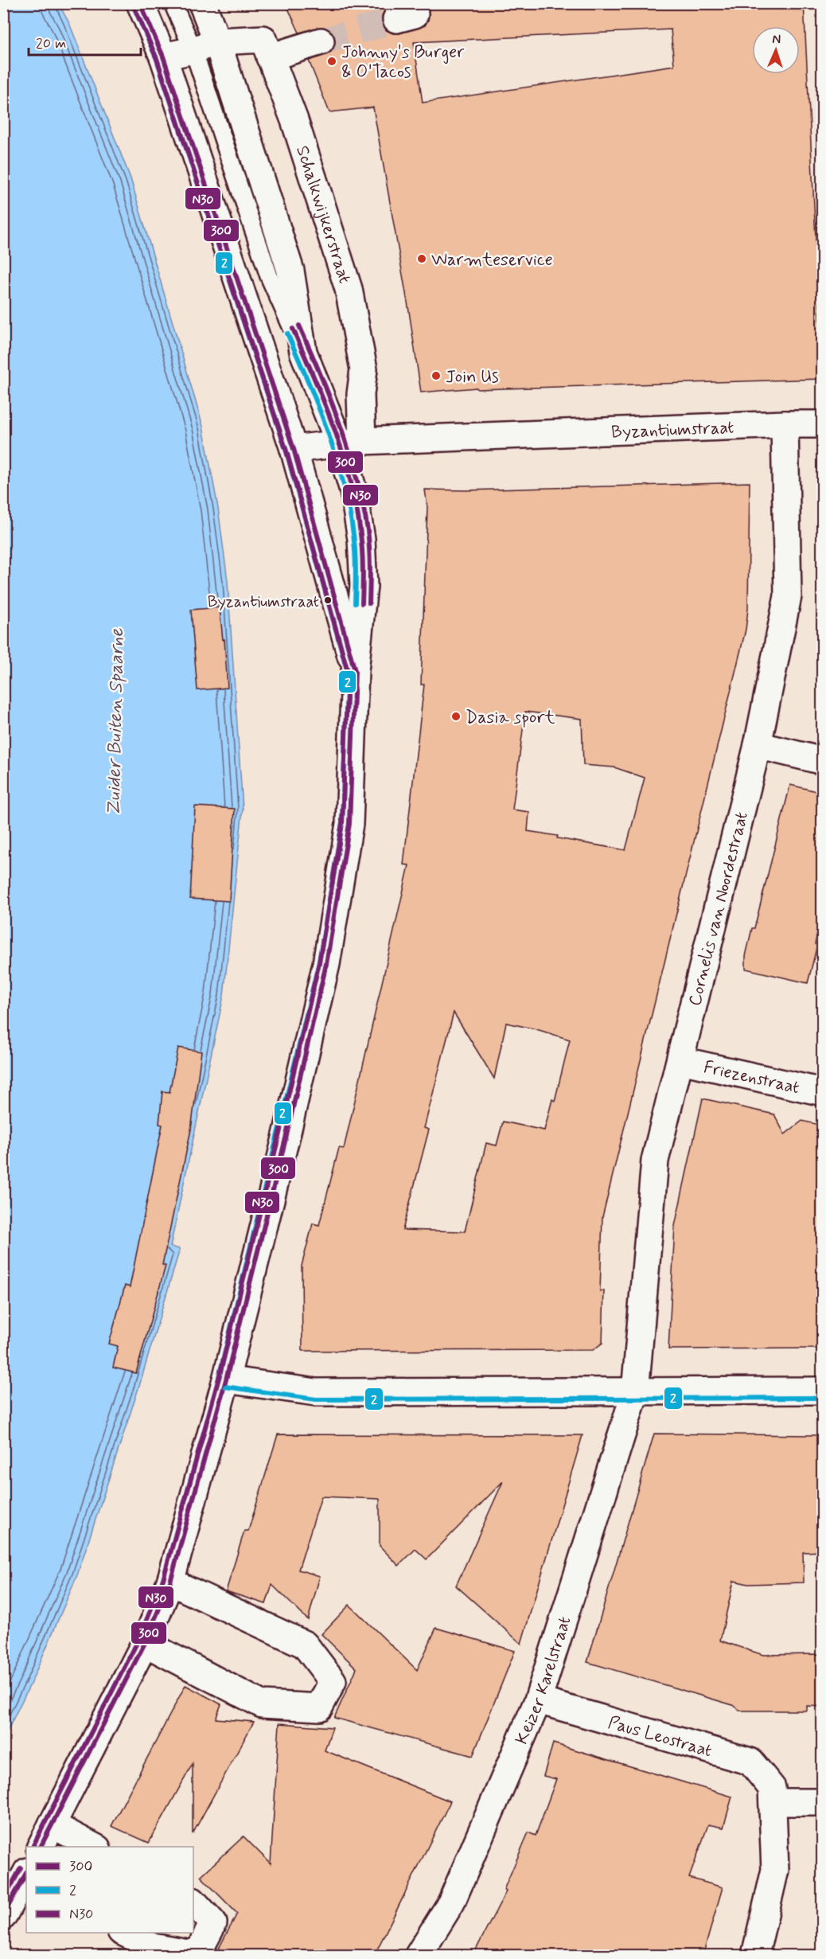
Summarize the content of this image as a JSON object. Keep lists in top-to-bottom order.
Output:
{
  "streets": {
    "street": [
      "Schalkwijkerstraat",
      "Byzantiumstraat",
      "Cornelis van Noordestraat",
      "Friezenstraat",
      "Keizer Karelstraat",
      "Paus Leostraat"
    ]
  },
  "crossings": [
    ["Schalkwijkerstraat", "Byzantiumstraat"],
    ["Byzantiumstraat", "Cornelis van Noordestraat"],
    ["Cornelis van Noordestraat", "Friezenstraat"],
    ["Cornelis van Noordestraat", "Keizer Karelstraat"],
    ["Keizer Karelstraat", "Paus Leostraat"]
  ],
  "water": ["Zuider Buiten Spaarne"],
  "places": [
    "Johnny's Burger & O'Tacos",
    "Warmteservice",
    "Join Us",
    "Byzantiumstraat",
    "Dasia sport"
  ],
  "lines": ["transit line 300", "transit line 2", "transit line N30"],
  "legend": ["300", "2", "N30"],
  "scale_bar": "20 m",
  "north": "top"
}
